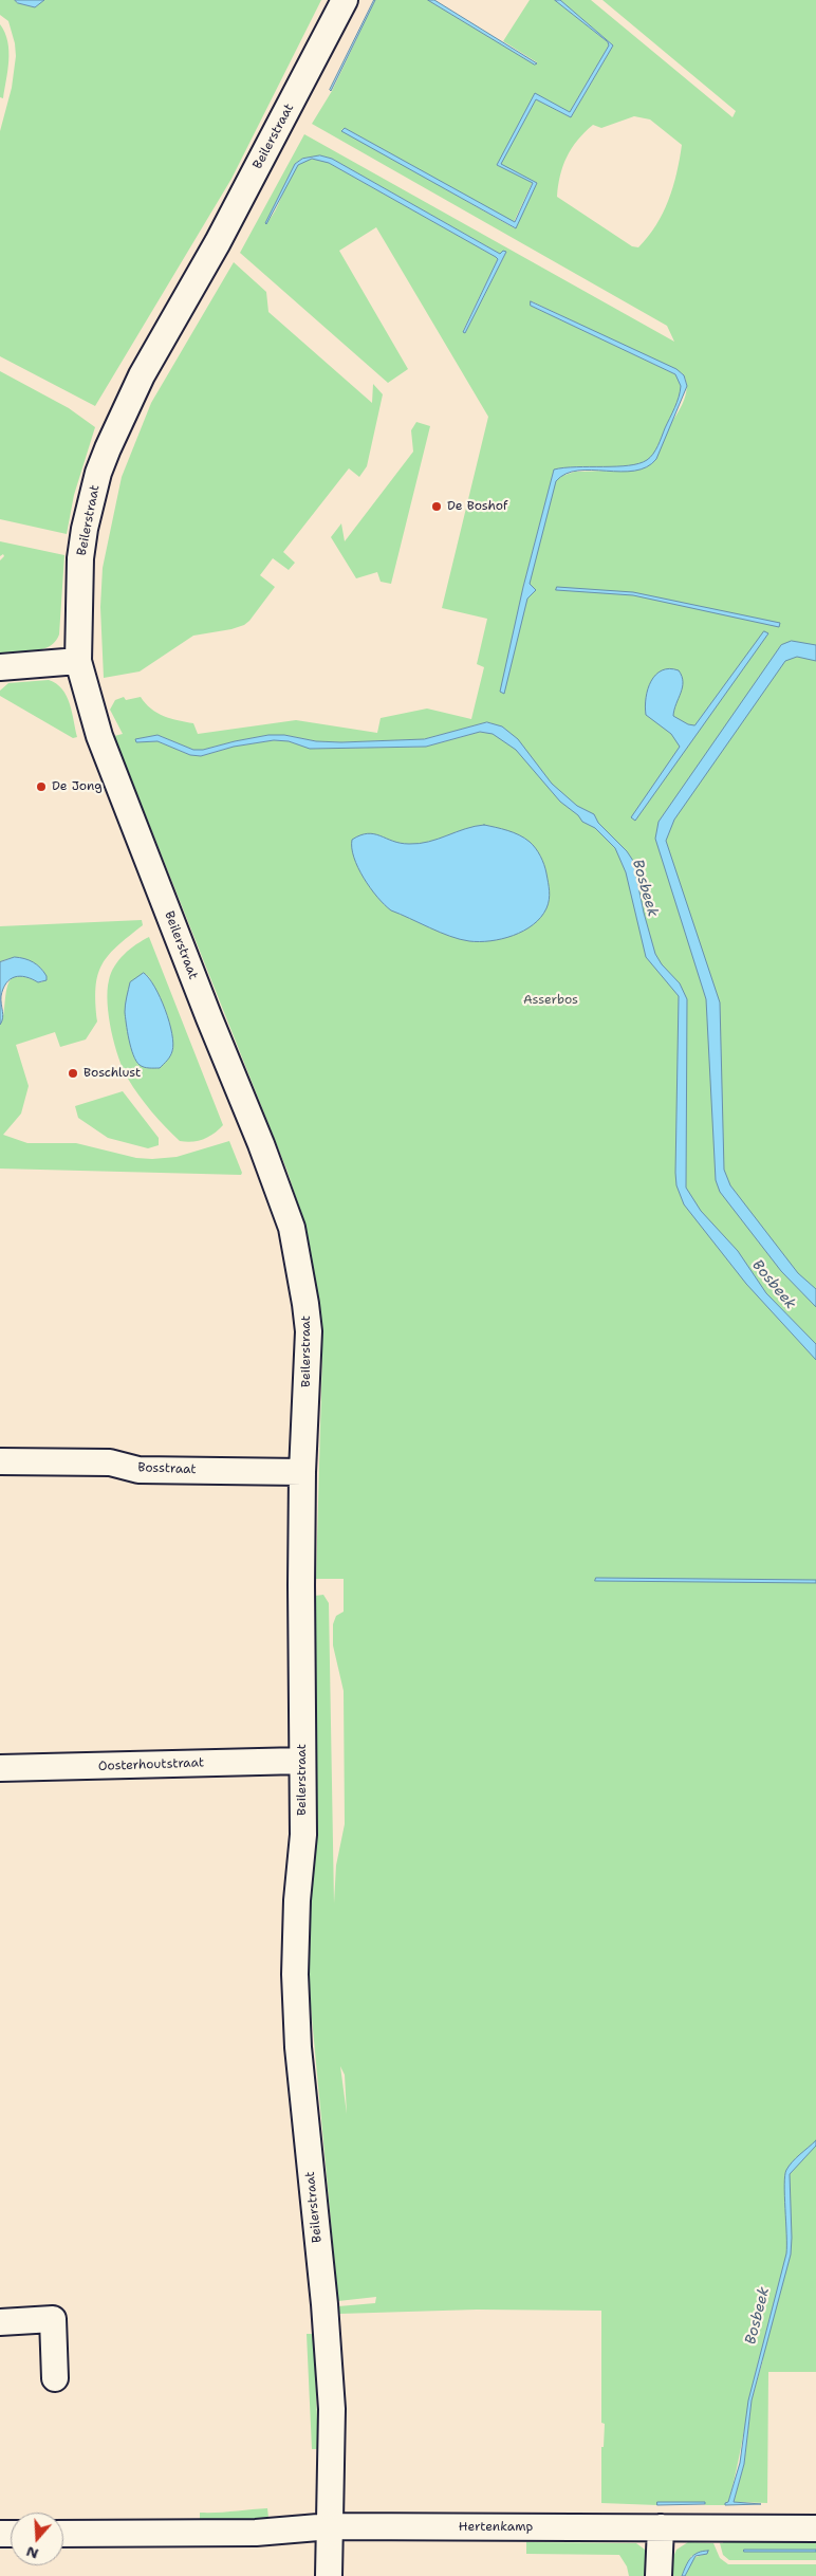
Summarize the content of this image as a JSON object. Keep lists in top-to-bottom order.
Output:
{
  "streets": {
    "street": [
      "Beilerstraat",
      "Bosstraat",
      "Oosterhoutstraat",
      "Hertenkamp"
    ]
  },
  "crossings": [
    ["Beilerstraat", "Bosstraat"],
    ["Beilerstraat", "Oosterhoutstraat"],
    ["Beilerstraat", "Hertenkamp"]
  ],
  "water": ["Bosbeek"],
  "parks": ["Asserbos"],
  "places": ["De Boshof", "De Jong", "Boschlust"],
  "north": "bottom"
}
